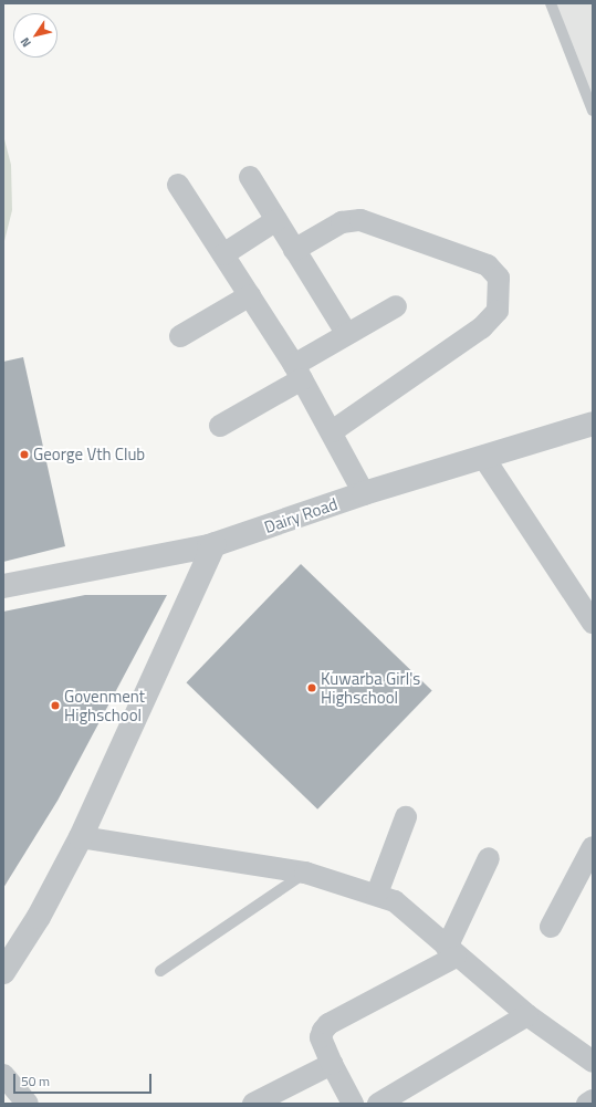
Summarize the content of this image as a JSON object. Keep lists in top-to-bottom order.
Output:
{
  "streets": {
    "street": ["Dairy Road"]
  },
  "places": ["George Vth Club", "Kuwarba Girl's Highschool", "Govenment Highschool"],
  "scale_bar": "50 m",
  "north": "bottom left"
}
